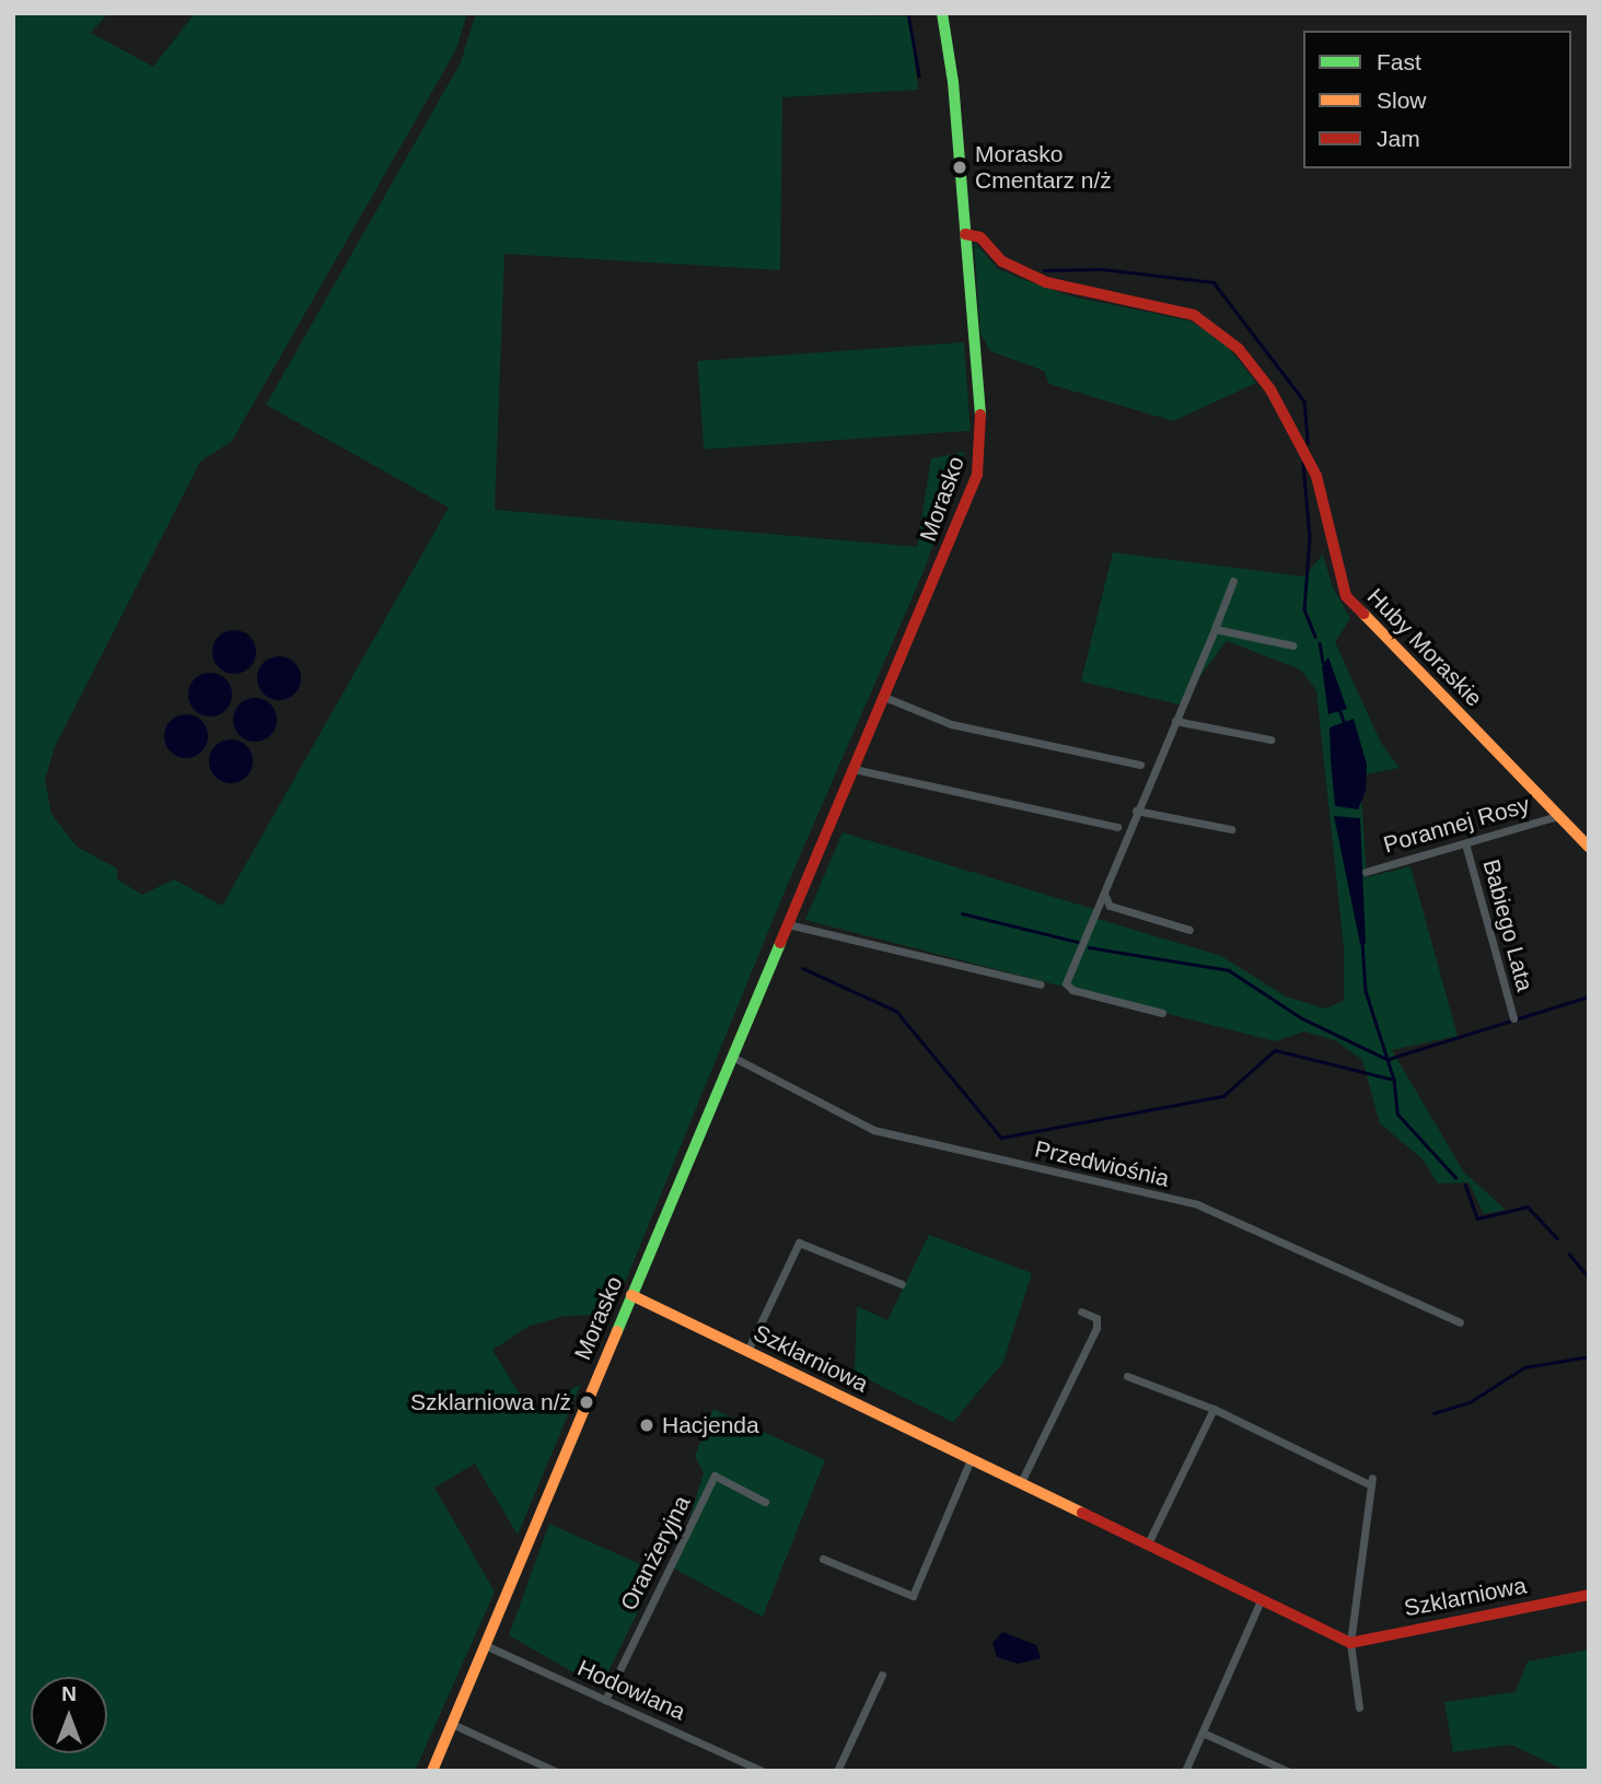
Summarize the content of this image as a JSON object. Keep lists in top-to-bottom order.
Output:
{
  "streets": {
    "street": [
      "Morasko",
      "Huby Moraskie",
      "Porannej Rosy",
      "Babiego Lata",
      "Przedwiośnia",
      "Szklarniowa",
      "Oranżeryjna",
      "Hodowlana"
    ]
  },
  "crossings": [
    ["Morasko", "Huby Moraskie"],
    ["Morasko", "Przedwiośnia"],
    ["Morasko", "Szklarniowa"],
    ["Morasko", "Hodowlana"],
    ["Huby Moraskie", "Porannej Rosy"],
    ["Porannej Rosy", "Babiego Lata"],
    ["Oranżeryjna", "Hodowlana"]
  ],
  "places": ["Morasko Cmentarz n/ż", "Szklarniowa n/ż", "Hacjenda"],
  "legend": ["Fast", "Slow", "Jam"],
  "north": "top"
}
